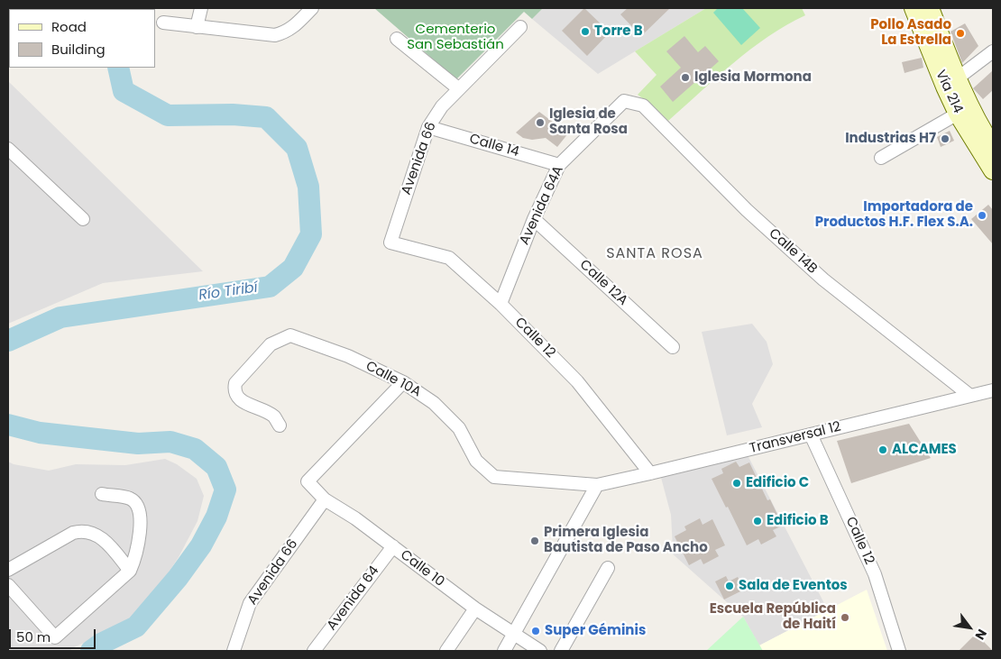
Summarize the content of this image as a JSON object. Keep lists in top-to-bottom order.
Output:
{
  "streets": {
    "main road": ["Vía 214"],
    "street": [
      "Calle 14",
      "Avenida 66",
      "Avenida 64A",
      "Calle 14B",
      "Calle 12A",
      "Calle 12",
      "Calle 10A",
      "Transversal 12",
      "Calle 10",
      "Avenida 64"
    ]
  },
  "crossings": [
    ["Calle 14", "Avenida 66"],
    ["Calle 14", "Avenida 64A"],
    ["Avenida 66", "Calle 12"],
    ["Avenida 66", "Calle 10"],
    ["Avenida 64A", "Calle 14B"],
    ["Avenida 64A", "Calle 12A"],
    ["Avenida 64A", "Calle 12"],
    ["Calle 14B", "Transversal 12"],
    ["Calle 12", "Transversal 12"],
    ["Calle 10A", "Transversal 12"],
    ["Calle 10A", "Calle 10"],
    ["Calle 10", "Avenida 64"]
  ],
  "districts": ["SANTA ROSA"],
  "water": ["Río Tiribí"],
  "parks": ["Cementerio San Sebastián"],
  "places": [
    "Torre B",
    "Pollo Asado La Estrella",
    "Iglesia Mormona",
    "Iglesia de Santa Rosa",
    "Industrias H7",
    "Importadora de Productos H.F. Flex S.A.",
    "ALCAMES",
    "Edificio C",
    "Edificio B",
    "Primera Iglesia Bautista de Paso Ancho",
    "Sala de Eventos",
    "Escuela República de Haití",
    "Super Géminis"
  ],
  "legend": ["Road", "Building"],
  "scale_bar": "50 m",
  "north": "bottom right"
}
